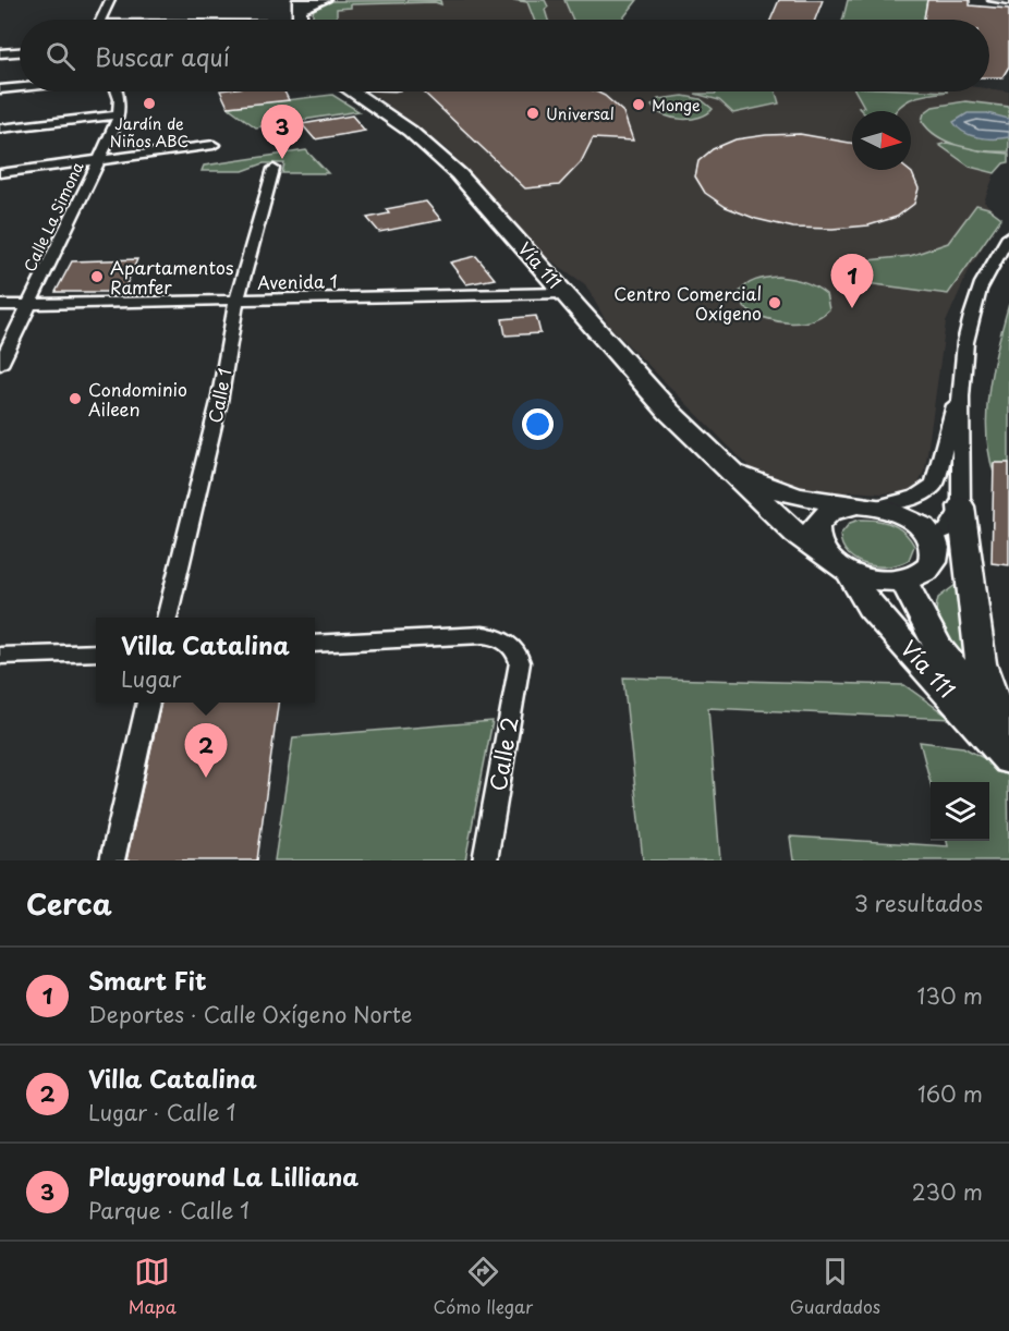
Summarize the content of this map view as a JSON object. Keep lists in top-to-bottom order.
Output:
{
  "streets": {
    "main road": ["Vía 111"],
    "street": [
      "Calle La Simona",
      "Avenida 1",
      "Calle 1",
      "Calle 2"
    ]
  },
  "crossings": [
    ["Calle La Simona", "Avenida 1"],
    ["Vía 111", "Avenida 1"],
    ["Avenida 1", "Calle 1"]
  ],
  "places": [
    "Jardín de Niños ABC",
    "Monge",
    "Universal",
    "Apartamentos Ramfer",
    "Centro Comercial Oxígeno",
    "Condominio Aileen"
  ],
  "north": "right",
  "page": {
    "search": "Buscar aquí",
    "pins": ["3", "1", "2"],
    "popup": ["Villa Catalina", "Lugar"],
    "heading": ["Cerca", "3 resultados"],
    "list": [
      {
        "mark": "1",
        "name": "Smart Fit",
        "note": "Deportes · Calle Oxígeno Norte",
        "value": "130 m"
      },
      {
        "mark": "2",
        "name": "Villa Catalina",
        "note": "Lugar · Calle 1",
        "value": "160 m"
      },
      {
        "mark": "3",
        "name": "Playground La Lilliana",
        "note": "Parque · Calle 1",
        "value": "230 m"
      }
    ],
    "nav": ["Mapa", "Cómo llegar", "Guardados"]
  }
}
